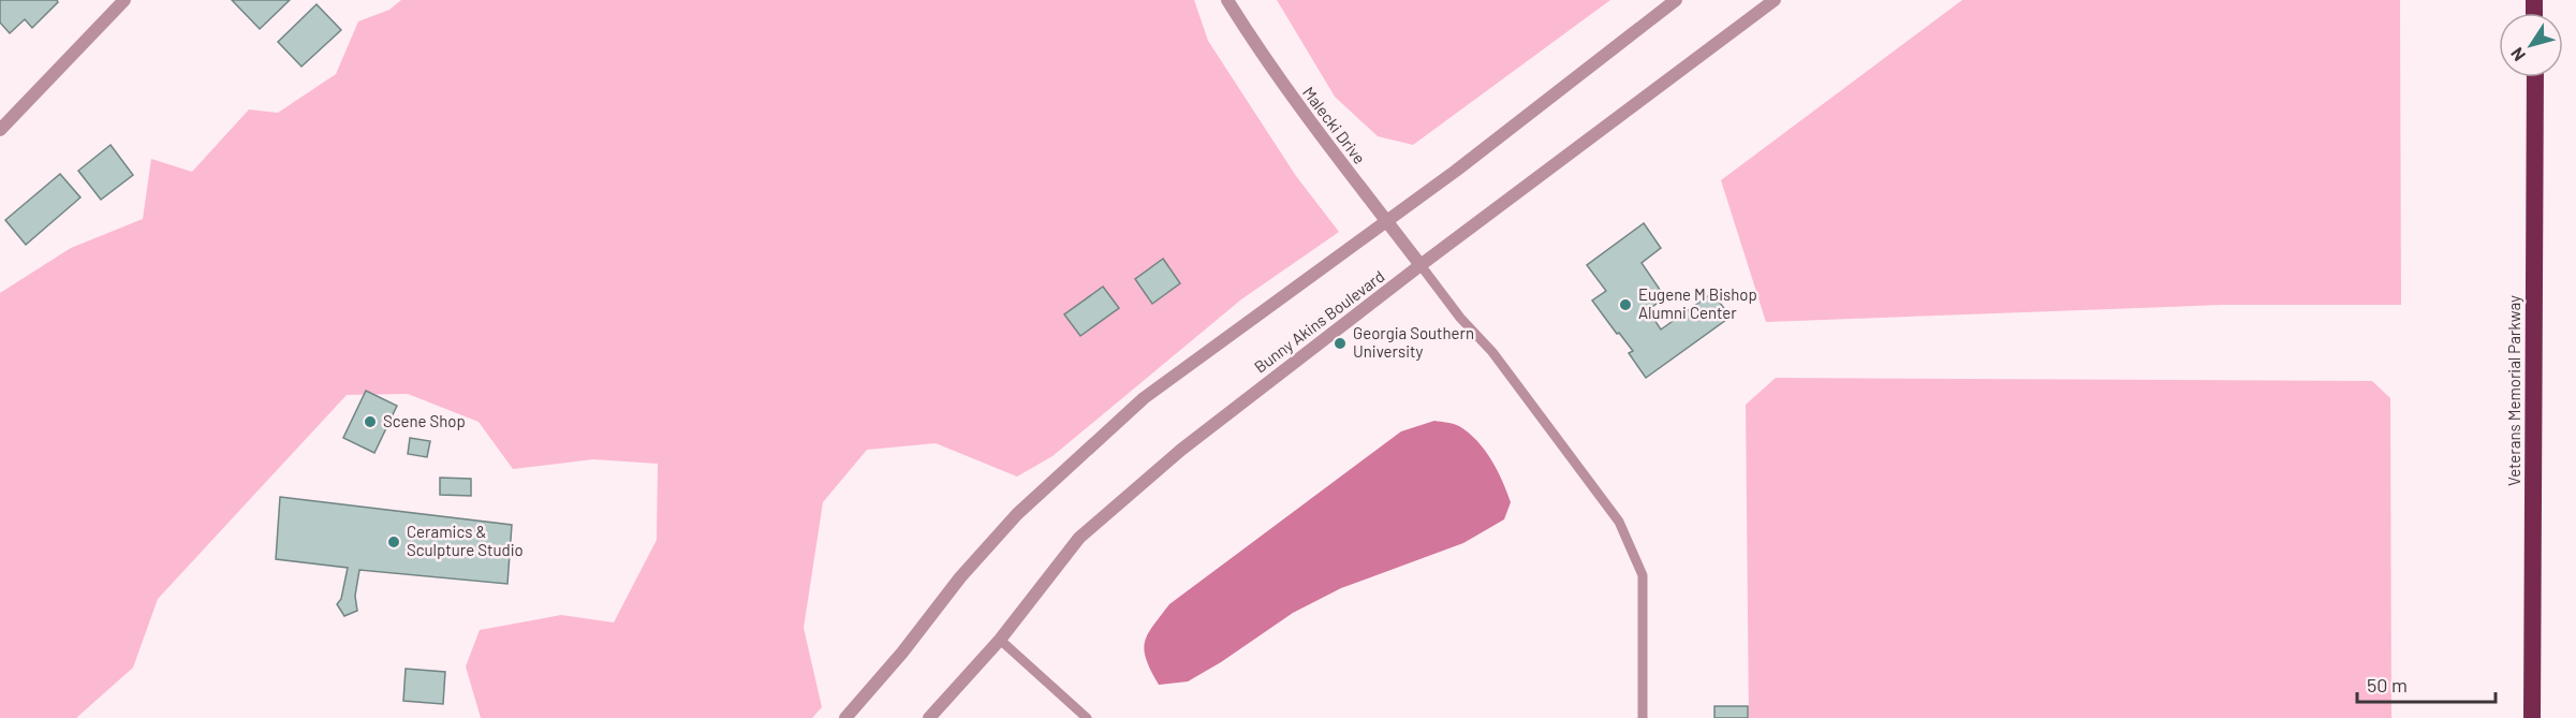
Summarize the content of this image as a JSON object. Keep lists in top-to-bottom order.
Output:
{
  "streets": {
    "highway": ["Veterans Memorial Parkway"],
    "street": ["Malecki Drive", "Bunny Akins Boulevard"]
  },
  "crossings": [
    ["Malecki Drive", "Bunny Akins Boulevard"]
  ],
  "places": [
    "Eugene M Bishop Alumni Center",
    "Georgia Southern University",
    "Scene Shop",
    "Ceramics & Sculpture Studio"
  ],
  "scale_bar": "50 m",
  "north": "bottom left"
}
